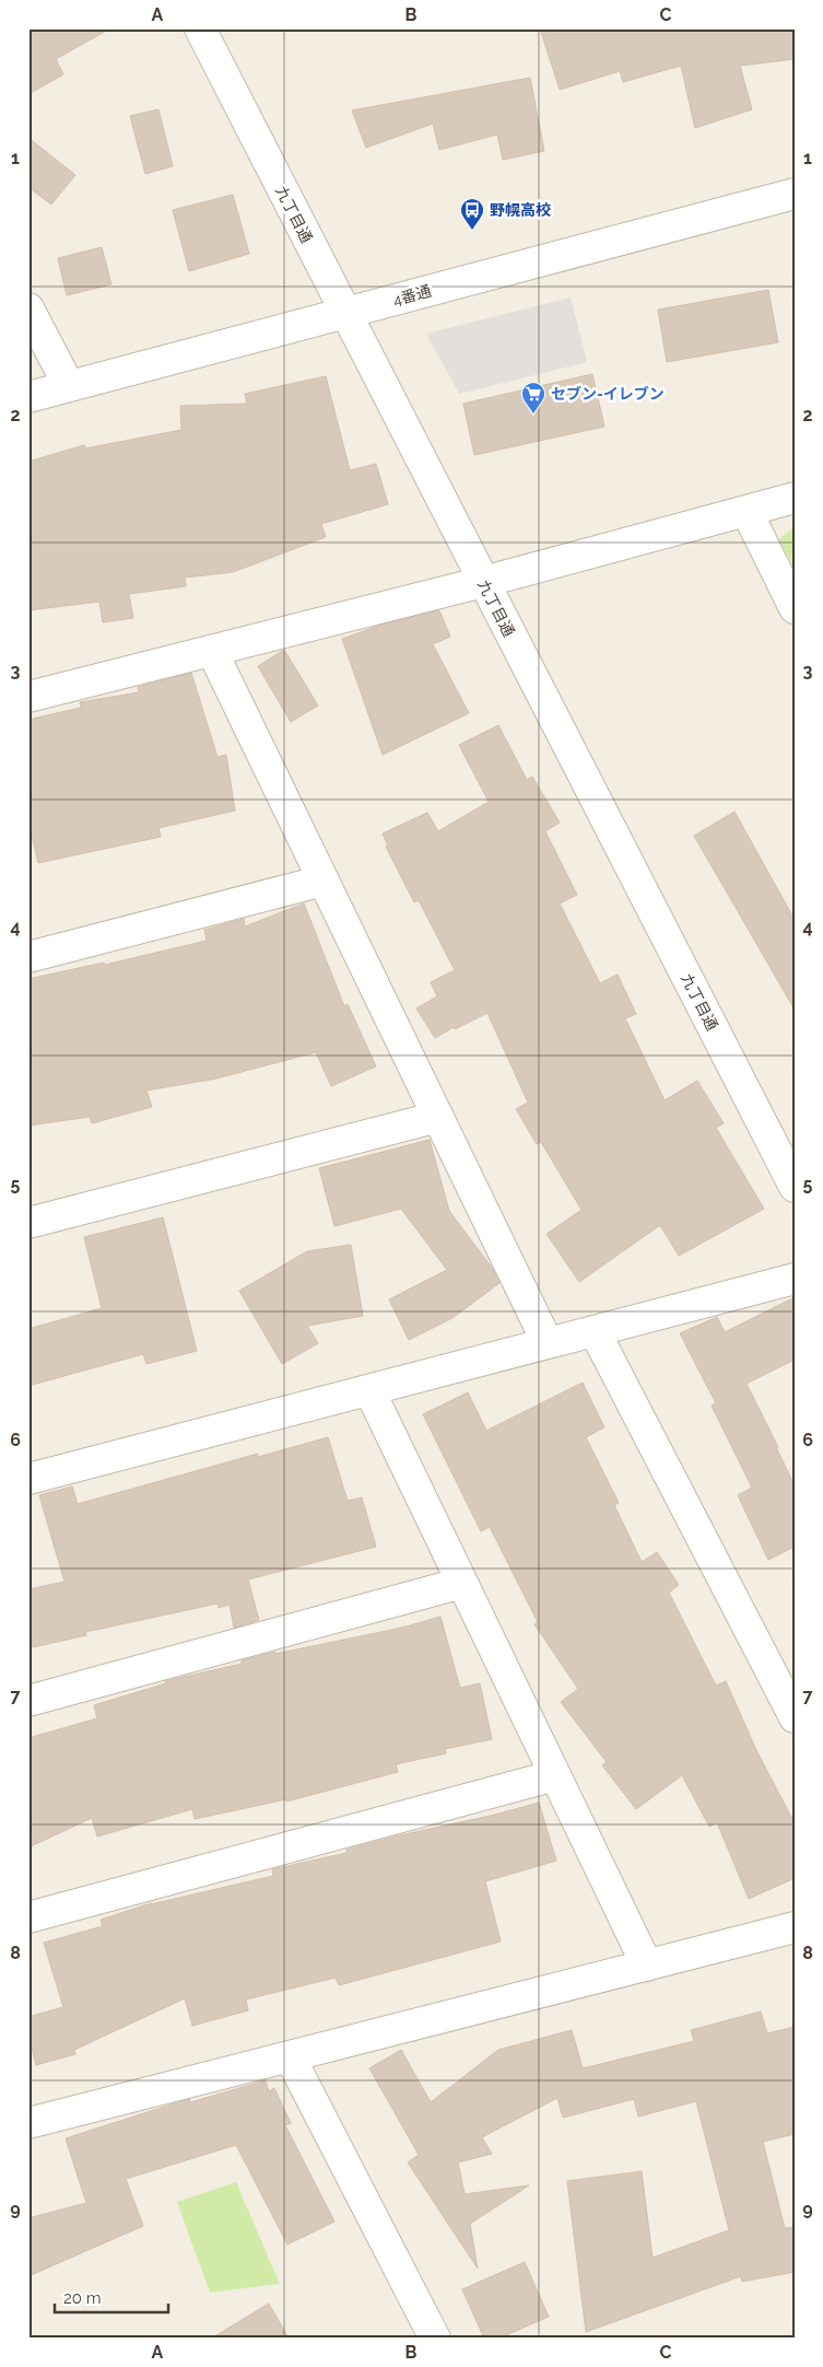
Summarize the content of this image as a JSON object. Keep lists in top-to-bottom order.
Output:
{
  "streets": {
    "street": ["九丁目通", "4番通"]
  },
  "crossings": [
    ["九丁目通", "4番通"]
  ],
  "places": {
    "bus stop": ["野幌高校"],
    "supermarket": ["セブン-イレブン"]
  },
  "scale_bar": "20 m",
  "grid": {
    "columns": ["A", "B", "C"],
    "rows": [
      "1",
      "2",
      "3",
      "4",
      "5",
      "6",
      "7",
      "8",
      "9"
    ]
  }
}
